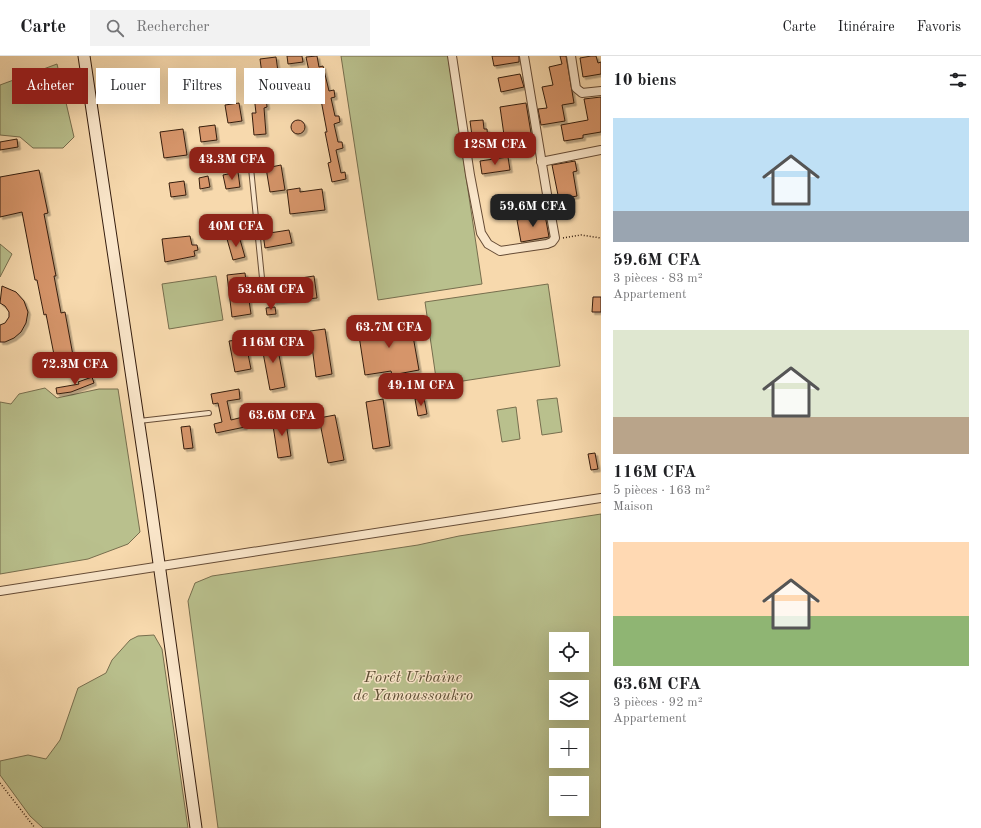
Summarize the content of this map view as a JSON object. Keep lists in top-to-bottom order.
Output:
{
  "parks": ["Forêt Urbaine de Yamoussoukro"],
  "page": {
    "header": "Carte",
    "search": "Rechercher",
    "nav": ["Carte", "Itinéraire", "Favoris"],
    "heading": "10 biens",
    "chip": [
      "Acheter",
      "Louer",
      "Filtres",
      "Nouveau"
    ],
    "list": [
      {
        "name": "59.6M CFA",
        "note": "3 pièces · 83 m² · Appartement"
      },
      {
        "name": "116M CFA",
        "note": "5 pièces · 163 m² · Maison"
      },
      {
        "name": "63.6M CFA",
        "note": "3 pièces · 92 m² · Appartement"
      }
    ],
    "price": [
      "128M CFA",
      "43.3M CFA",
      "59.6M CFA",
      "40M CFA",
      "53.6M CFA",
      "63.7M CFA",
      "116M CFA",
      "72.3M CFA",
      "49.1M CFA",
      "63.6M CFA"
    ],
    "map_buttons": ["+", "−"]
  }
}
